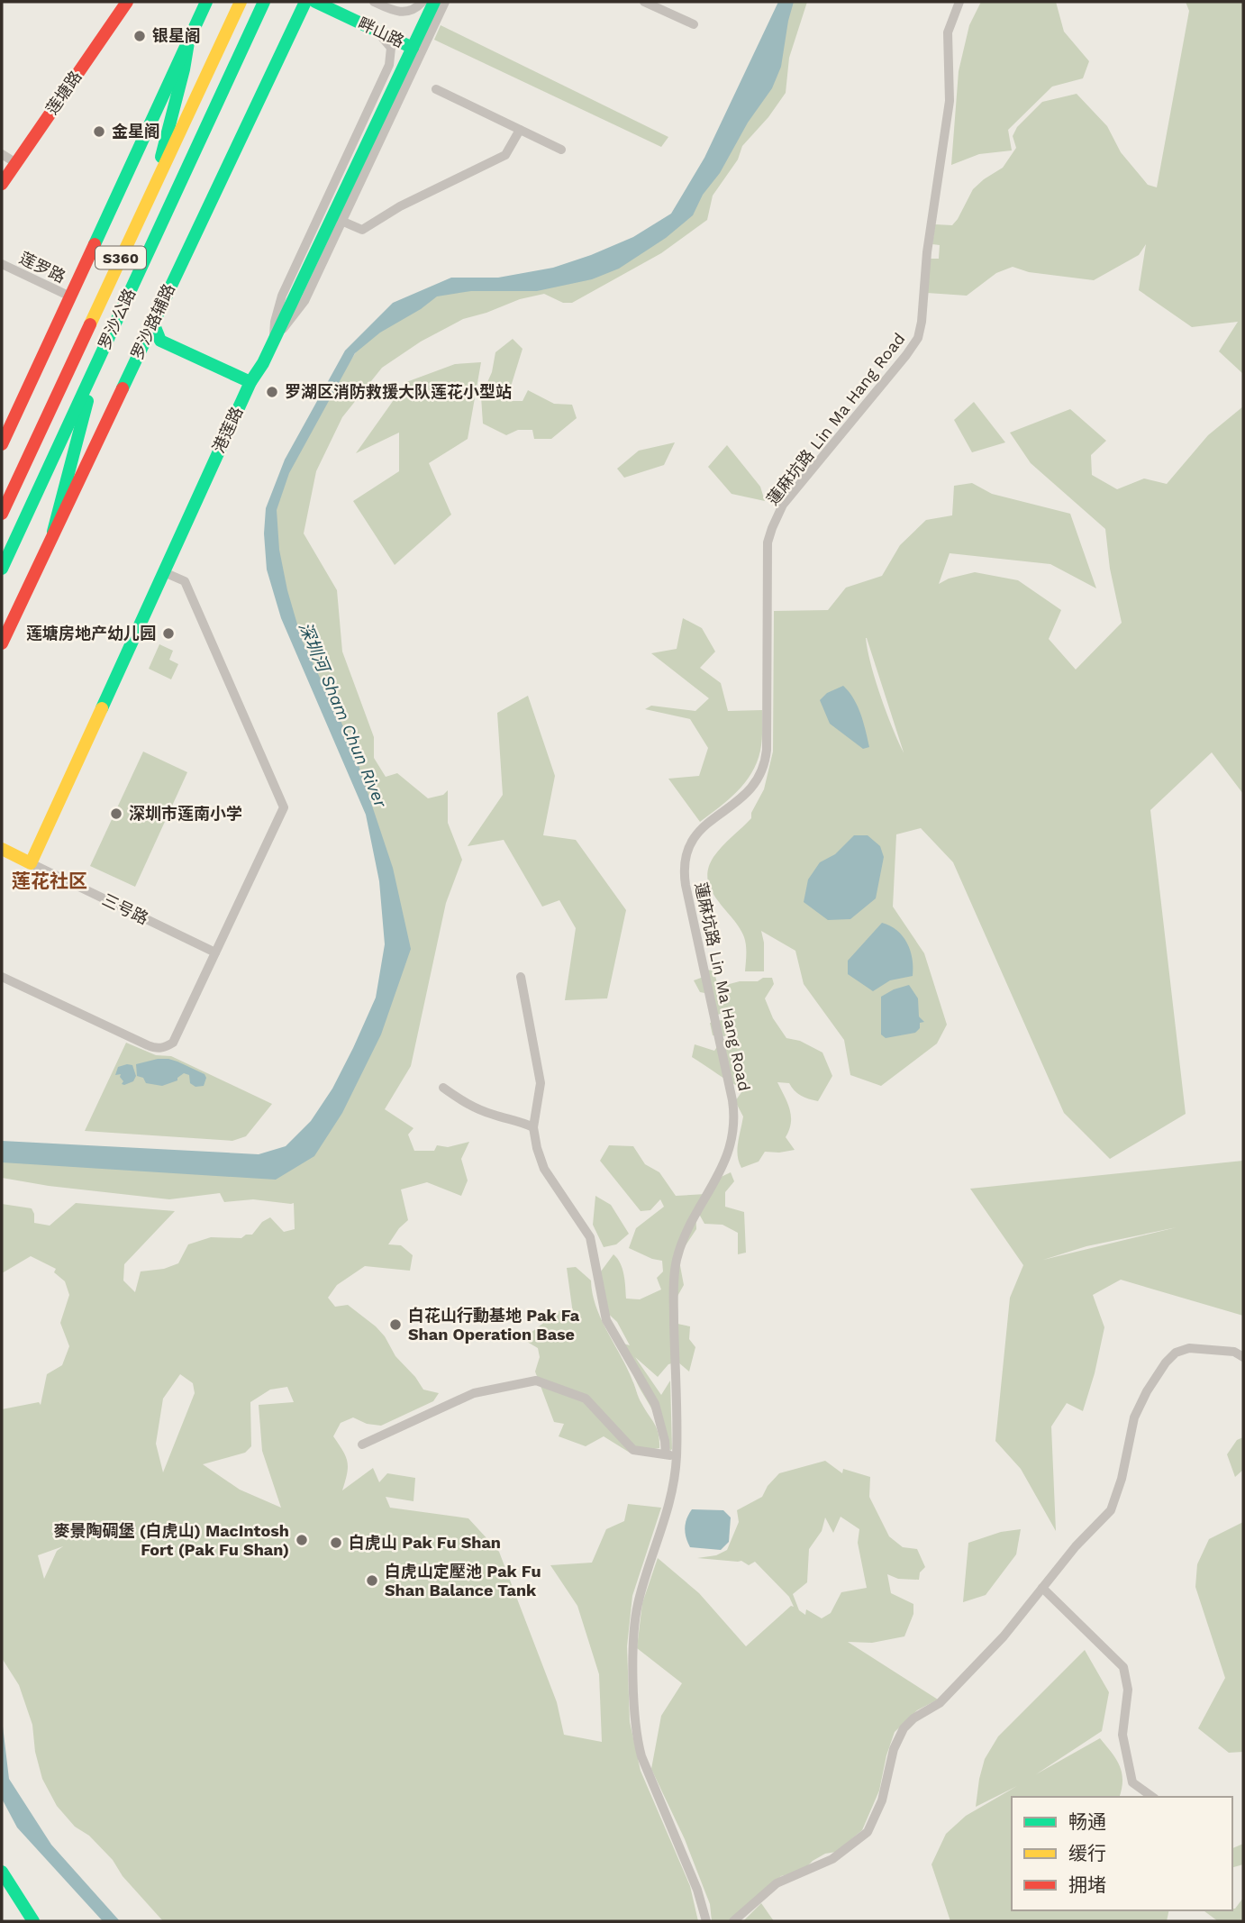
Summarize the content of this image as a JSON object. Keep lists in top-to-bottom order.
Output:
{
  "streets": {
    "main road": [
      "畔山路",
      "莲塘路",
      "S360",
      "罗沙公路",
      "罗沙路辅路",
      "港莲路",
      "三号路"
    ],
    "street": ["莲罗路", "蓮麻坑路 Lin Ma Hang Road"]
  },
  "crossings": [
    ["畔山路", "罗沙路辅路"],
    ["畔山路", "港莲路"],
    ["港莲路", "三号路"]
  ],
  "districts": ["莲花社区"],
  "water": ["深圳河 Sham Chun River"],
  "places": [
    "银星阁",
    "金星阁",
    "罗湖区消防救援大队莲花小型站",
    "莲塘房地产幼儿园",
    "深圳市莲南小学",
    "白花山行動基地 Pak Fa Shan Operation Base",
    "麥景陶碉堡 (白虎山) MacIntosh Fort (Pak Fu Shan)",
    "白虎山 Pak Fu Shan",
    "白虎山定壓池 Pak Fu Shan Balance Tank"
  ],
  "legend": ["畅通", "缓行", "拥堵"]
}
